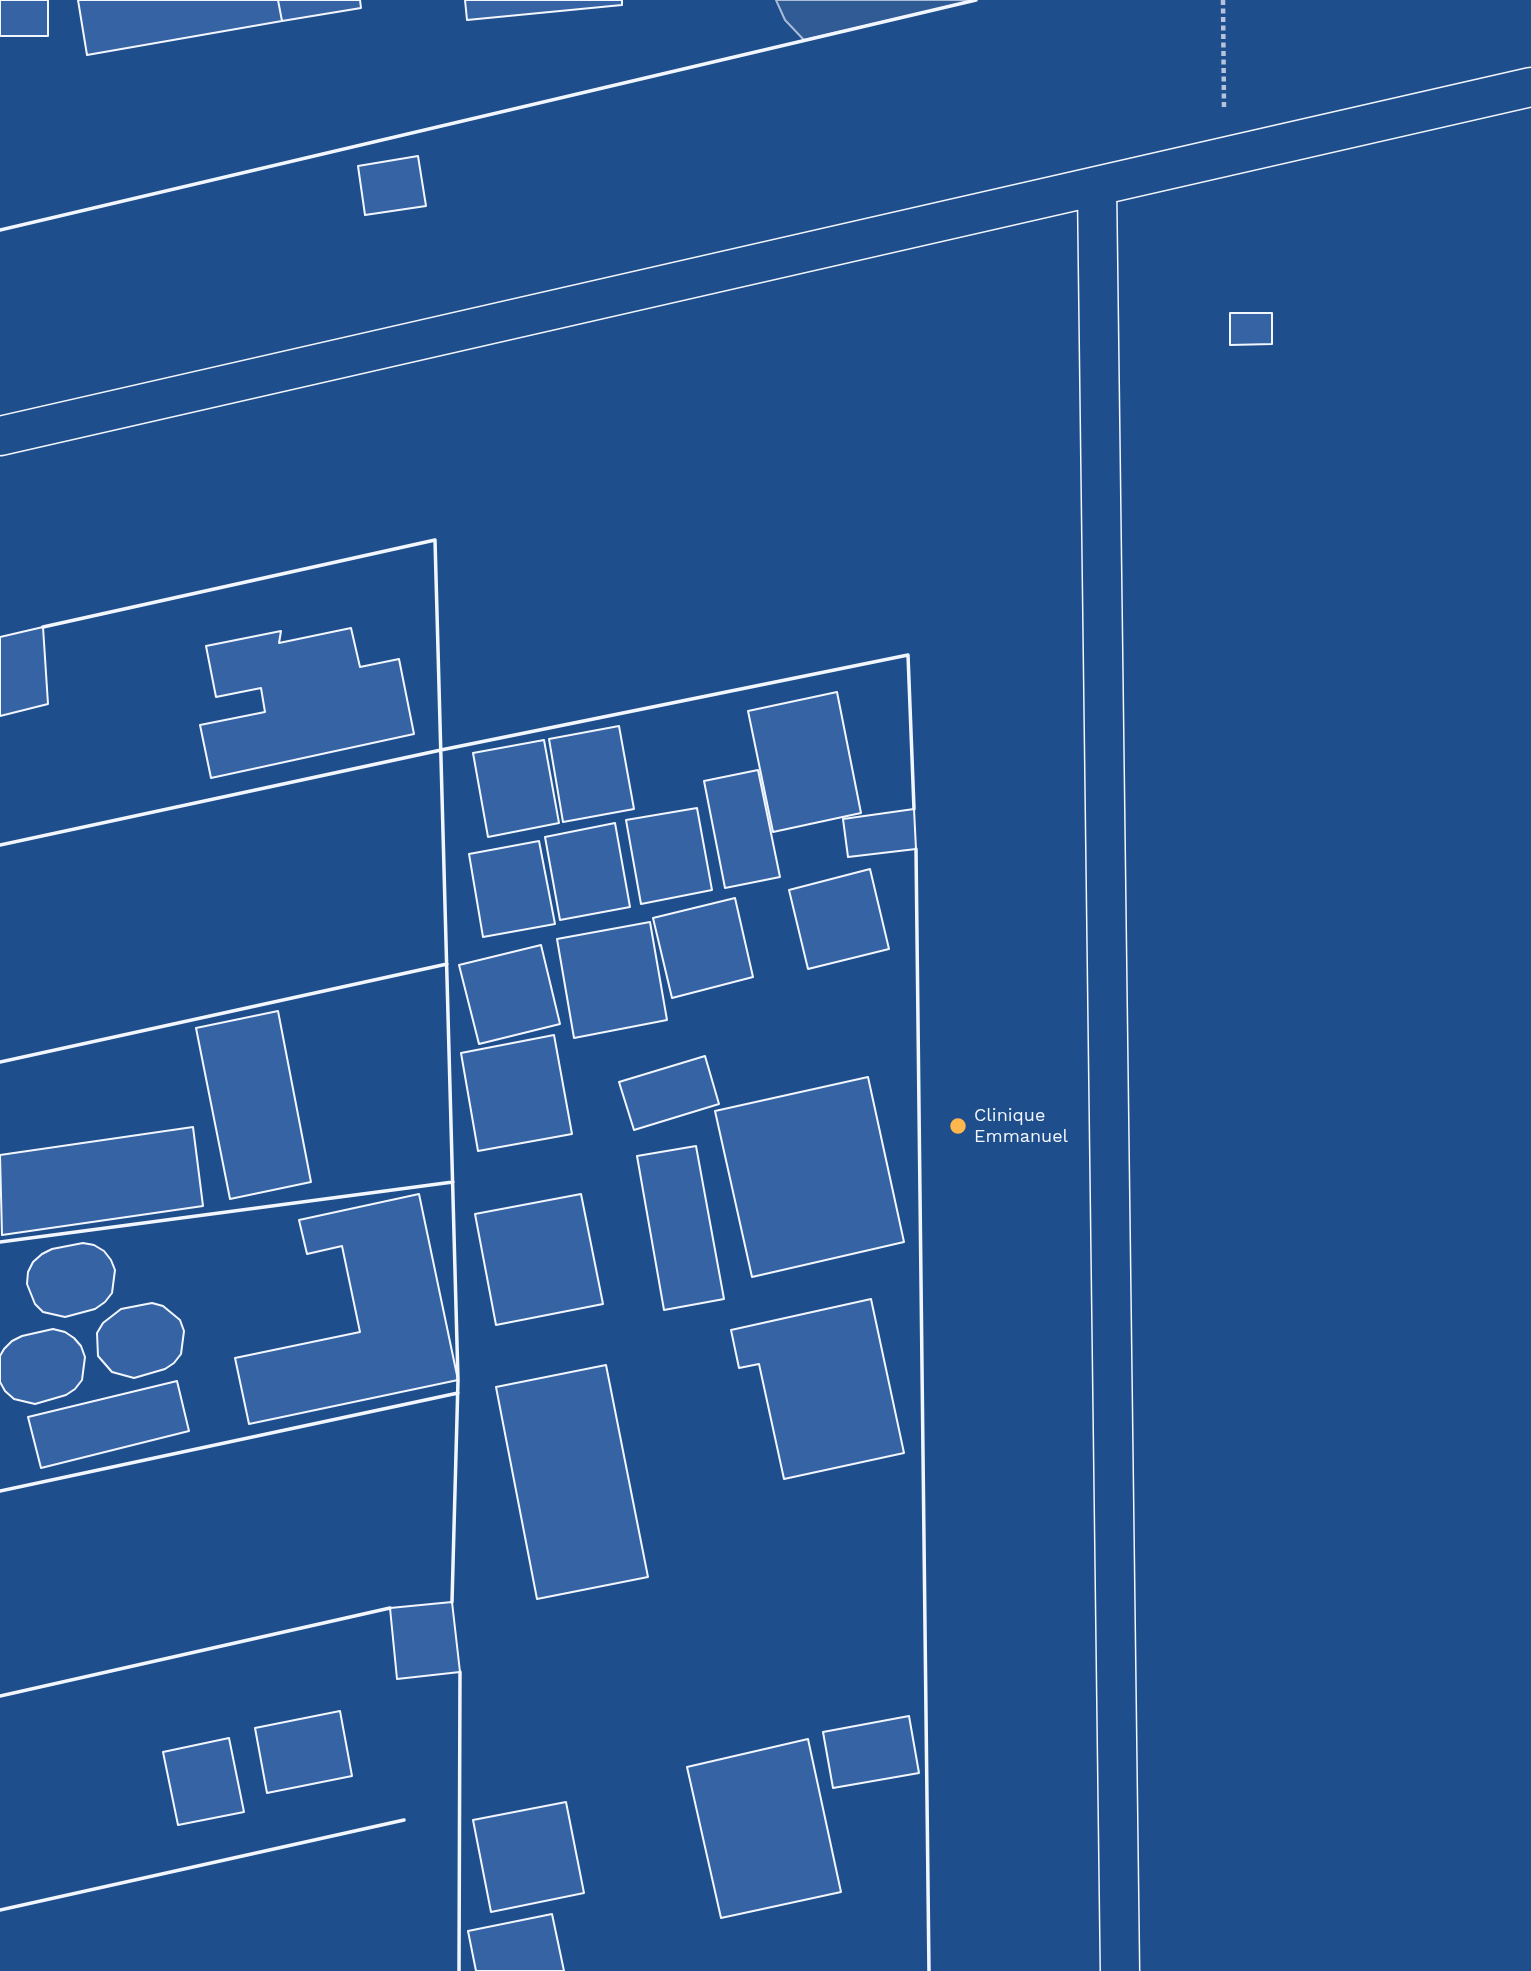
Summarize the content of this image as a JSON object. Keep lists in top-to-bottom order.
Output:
{
  "places": ["Clinique Emmanuel"]
}
